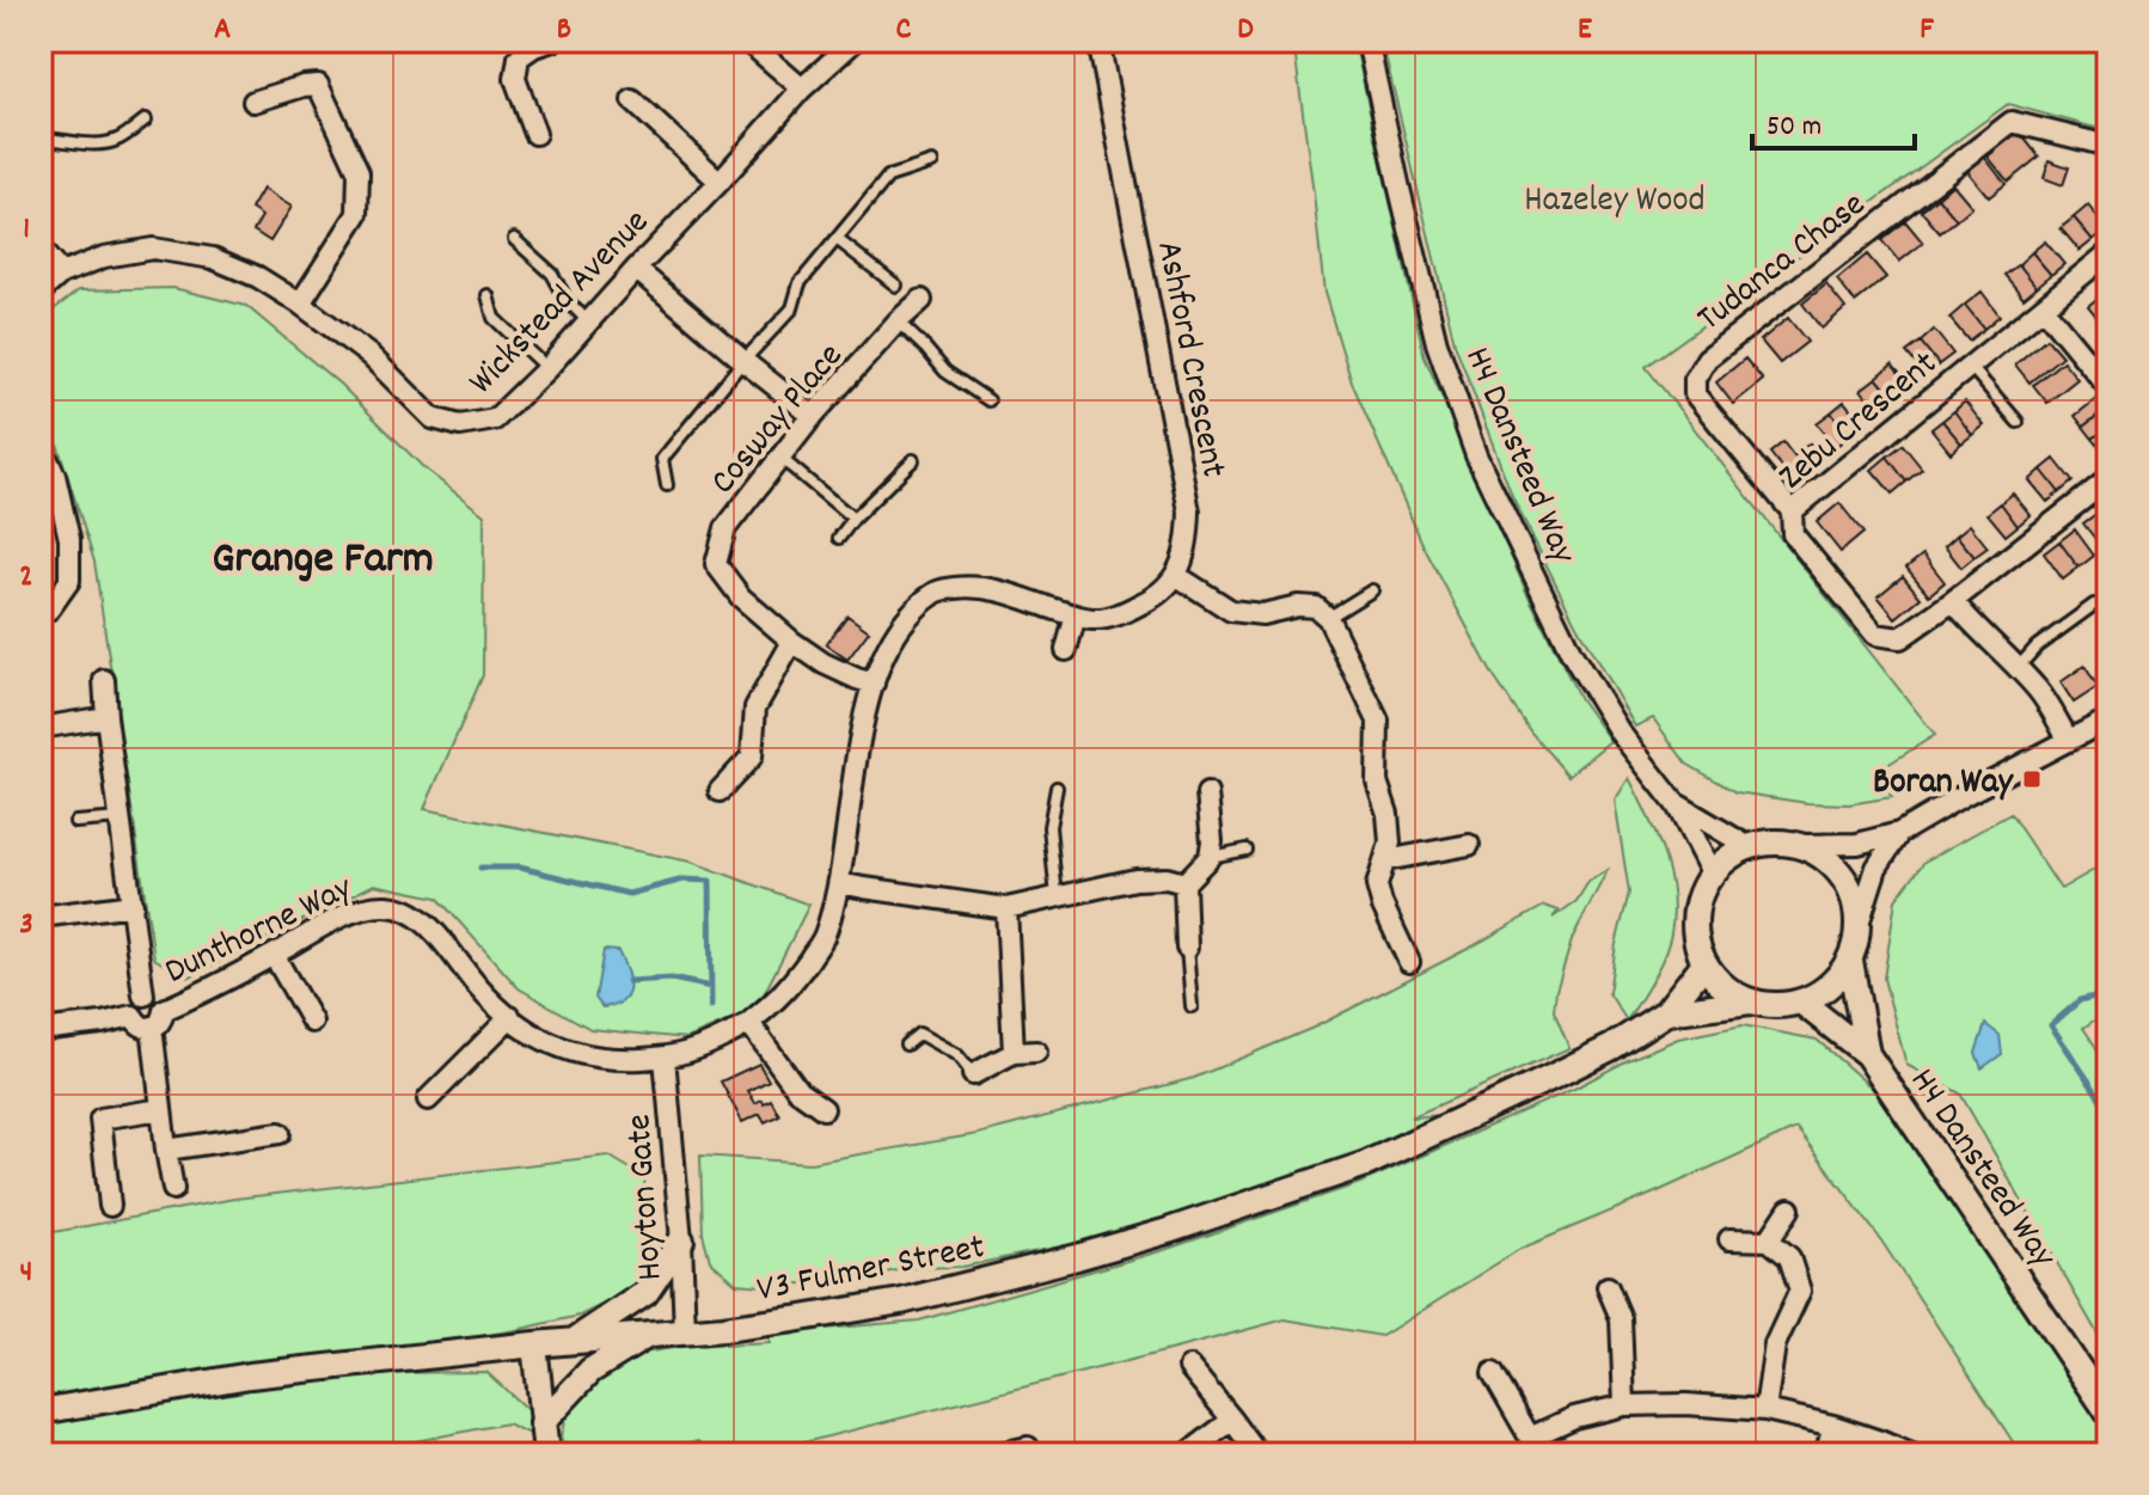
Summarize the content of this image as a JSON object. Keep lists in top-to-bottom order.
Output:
{
  "streets": {
    "street": [
      "Tudanca Chase",
      "Wickstead Avenue",
      "Ashford Crescent",
      "Cosway Place",
      "Zebu Crescent",
      "H4 Dansteed Way",
      "Dunthorne Way",
      "Hoyton Gate",
      "V3 Fulmer Street"
    ]
  },
  "crossings": [
    ["Tudanca Chase", "Zebu Crescent"],
    ["H4 Dansteed Way", "V3 Fulmer Street"],
    ["Dunthorne Way", "Hoyton Gate"],
    ["Hoyton Gate", "V3 Fulmer Street"]
  ],
  "districts": ["Grange Farm"],
  "parks": ["Hazeley Wood"],
  "places": {
    "transit": ["Boran Way"]
  },
  "scale_bar": "50 m",
  "grid": {
    "columns": [
      "A",
      "B",
      "C",
      "D",
      "E",
      "F"
    ],
    "rows": [
      "1",
      "2",
      "3",
      "4"
    ]
  }
}
